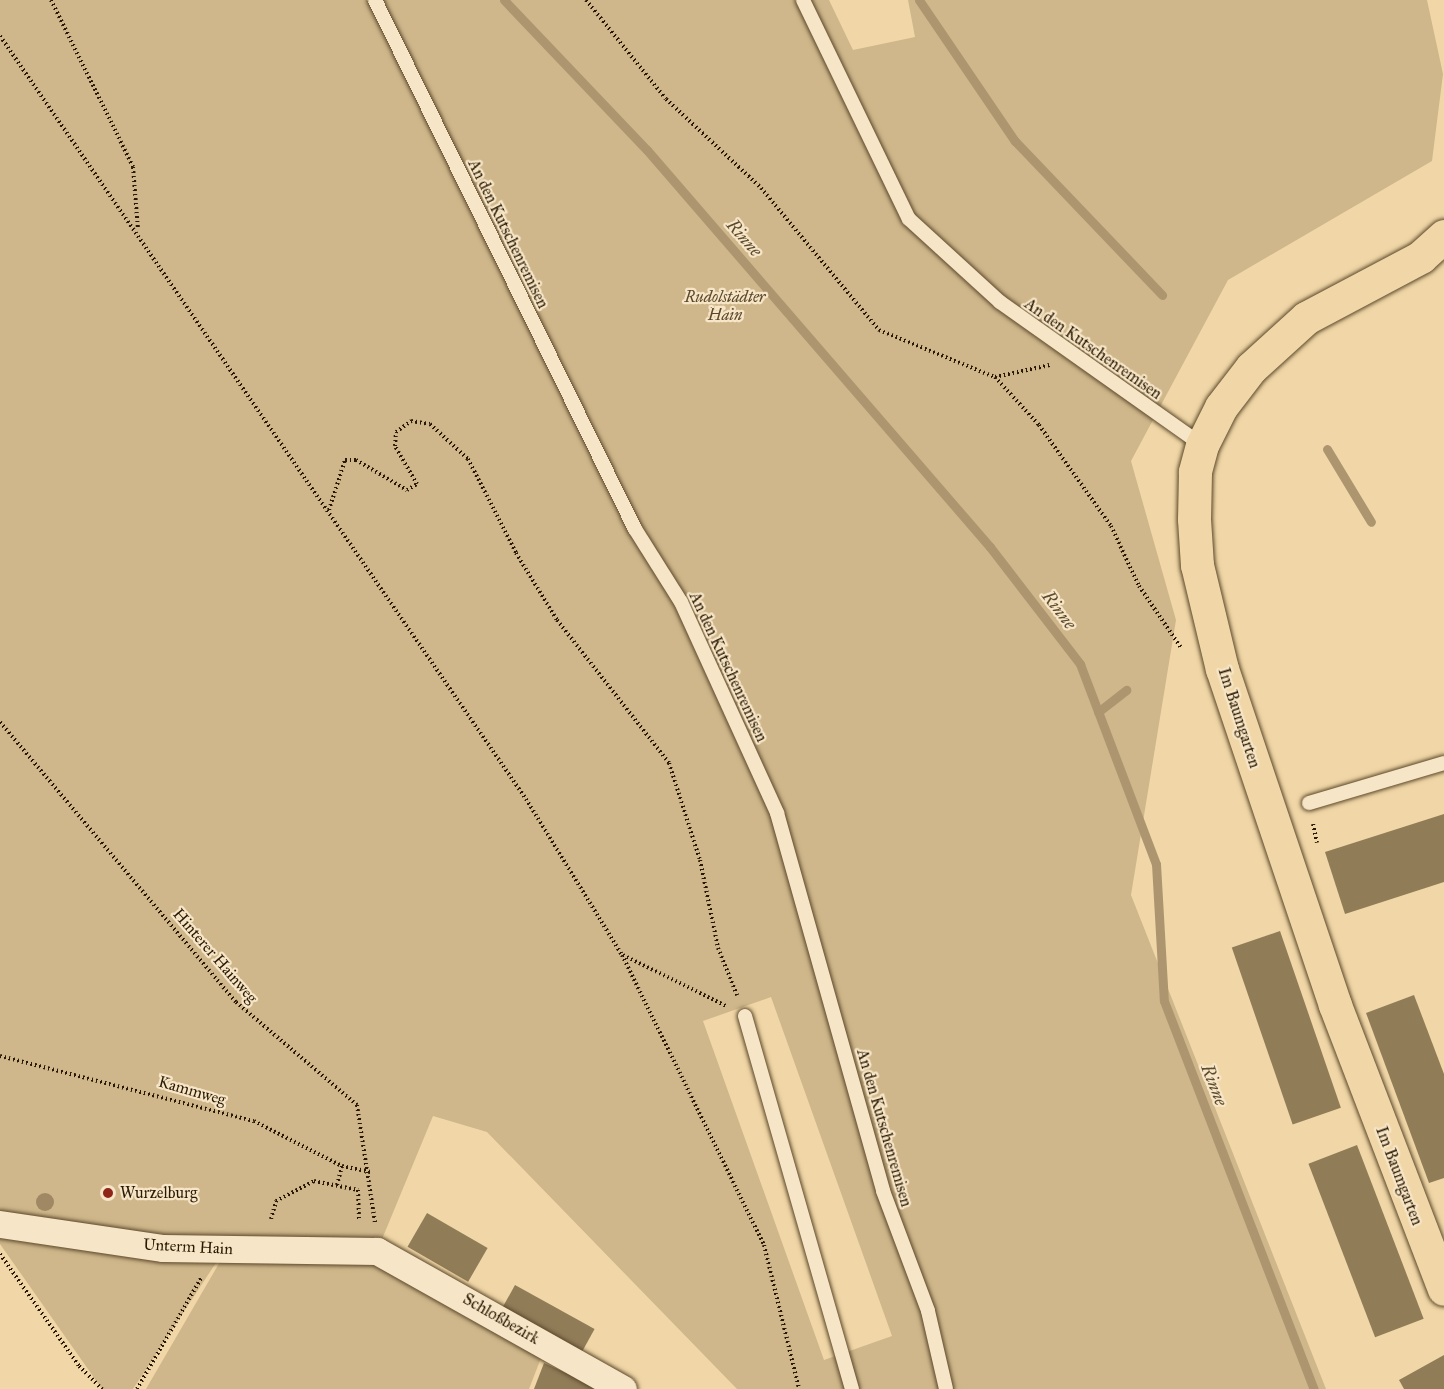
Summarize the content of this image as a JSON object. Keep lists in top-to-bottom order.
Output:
{
  "streets": {
    "main road": ["Im Baumgarten"],
    "street": ["Unterm Hain", "Schloßbezirk"],
    "lane": ["An den Kutschenremisen"],
    "path": ["Hinterer Hainweg", "Kammweg"]
  },
  "crossings": [
    ["An den Kutschenremisen", "Im Baumgarten"],
    ["Hinterer Hainweg", "Kammweg"],
    ["Hinterer Hainweg", "Unterm Hain"],
    ["Hinterer Hainweg", "Schloßbezirk"],
    ["Unterm Hain", "Schloßbezirk"]
  ],
  "water": ["Rinne"],
  "parks": ["Rudolstädter Hain"],
  "places": ["Wurzelburg"]
}
